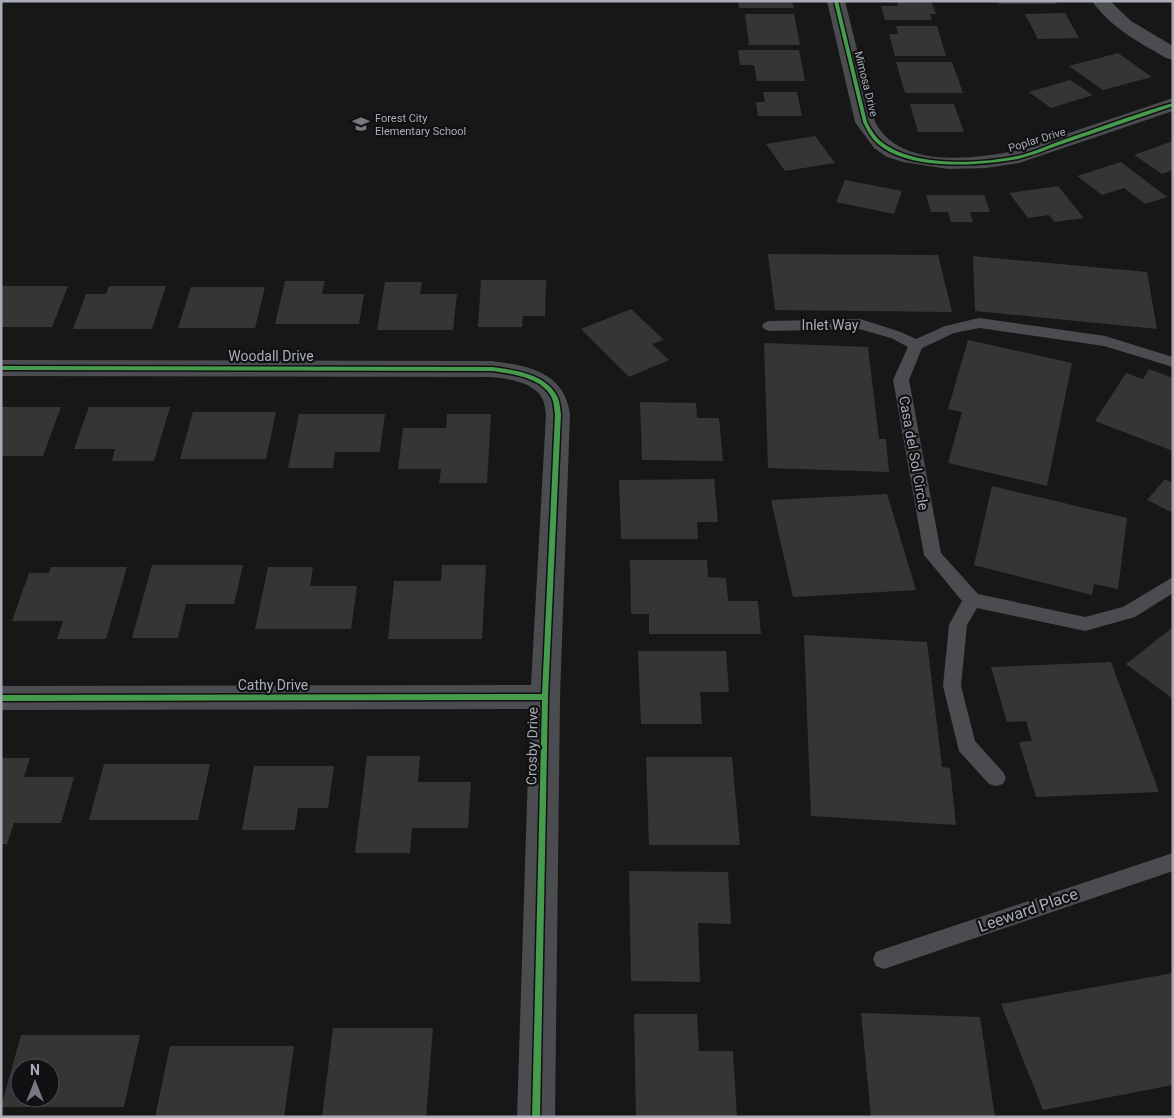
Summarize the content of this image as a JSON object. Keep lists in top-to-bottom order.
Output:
{
  "streets": {
    "street": [
      "Mimosa Drive",
      "Poplar Drive",
      "Woodall Drive",
      "Cathy Drive",
      "Crosby Drive"
    ],
    "lane": ["Inlet Way", "Casa del Sol Circle", "Leeward Place"]
  },
  "crossings": [
    ["Mimosa Drive", "Poplar Drive"],
    ["Inlet Way", "Casa del Sol Circle"],
    ["Woodall Drive", "Crosby Drive"],
    ["Cathy Drive", "Crosby Drive"]
  ],
  "places": {
    "school or university": ["Forest City Elementary School"]
  },
  "north": "top"
}
